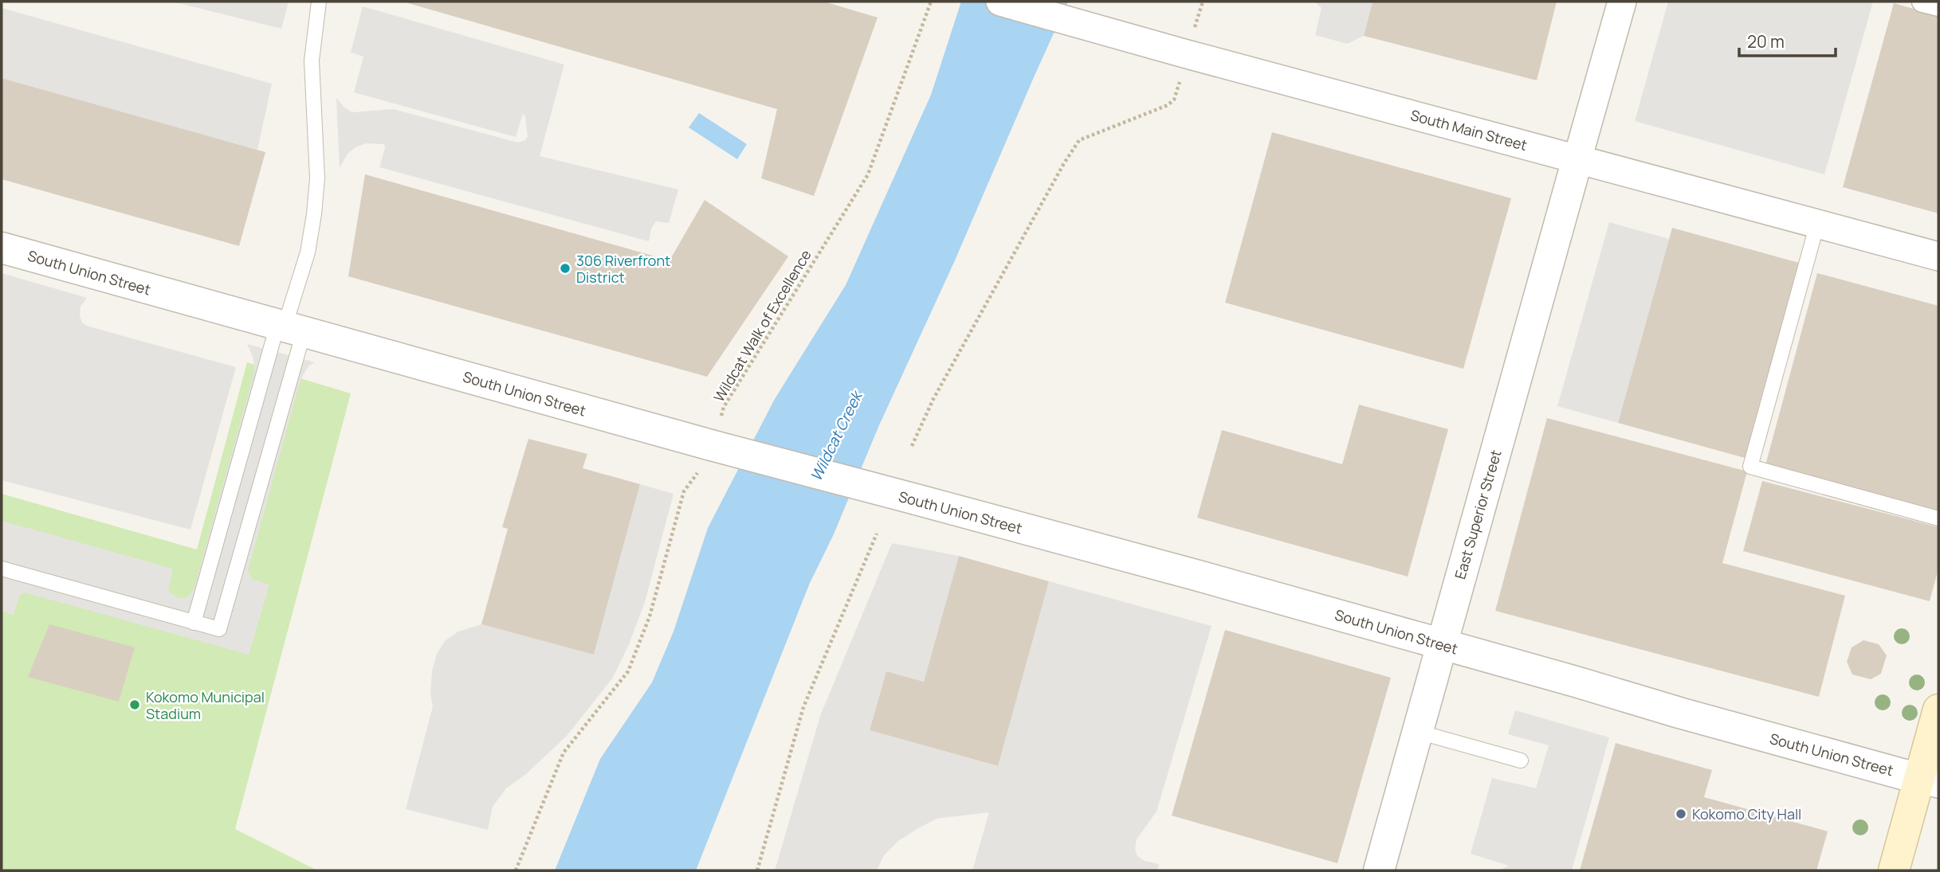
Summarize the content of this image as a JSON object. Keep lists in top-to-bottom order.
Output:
{
  "streets": {
    "street": ["South Main Street", "South Union Street", "East Superior Street"],
    "path": ["Wildcat Walk of Excellence"]
  },
  "crossings": [
    ["South Main Street", "East Superior Street"],
    ["South Union Street", "Wildcat Walk of Excellence"],
    ["South Union Street", "East Superior Street"]
  ],
  "water": ["Wildcat Creek"],
  "places": ["306 Riverfront District", "Kokomo Municipal Stadium", "Kokomo City Hall"],
  "scale_bar": "20 m"
}
